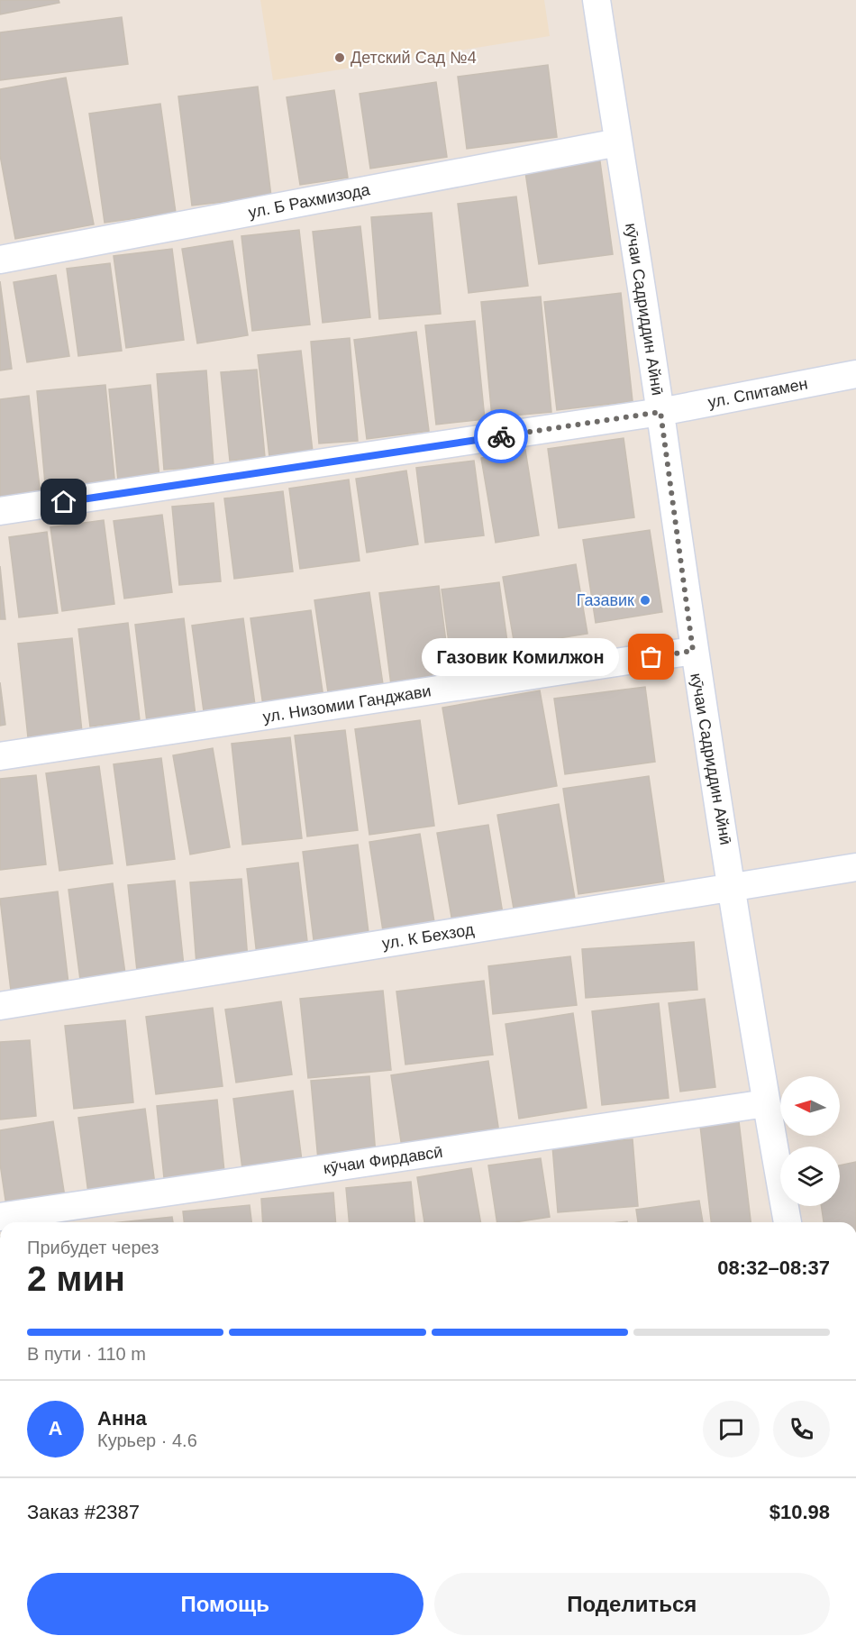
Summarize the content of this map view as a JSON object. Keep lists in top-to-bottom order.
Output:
{
  "streets": {
    "street": [
      "ул. Б Рахмизода",
      "кӯчаи Садриддин Айнӣ",
      "ул. Спитамен",
      "ул. Низомии Ганджави",
      "ул. К Бехзод",
      "кӯчаи Фирдавсӣ"
    ]
  },
  "crossings": [
    ["ул. Б Рахмизода", "кӯчаи Садриддин Айнӣ"],
    ["кӯчаи Садриддин Айнӣ", "ул. Спитамен"],
    ["кӯчаи Садриддин Айнӣ", "ул. Низомии Ганджави"],
    ["кӯчаи Садриддин Айнӣ", "ул. К Бехзод"],
    ["кӯчаи Садриддин Айнӣ", "кӯчаи Фирдавсӣ"]
  ],
  "places": ["Детский Сад №4", "Газавик", "Газовик Комилжон"],
  "north": "left",
  "page": {
    "bubble": "Газовик Комилжон",
    "heading": ["2 мин", "Прибудет через", "08:32–08:37"],
    "panel": [
      "Анна",
      "Курьер · 4.6",
      "Заказ #2387",
      "$10.98"
    ],
    "bar": "В пути · 110 m",
    "round": "А",
    "buttons": ["Помощь", "Поделиться"]
  }
}
